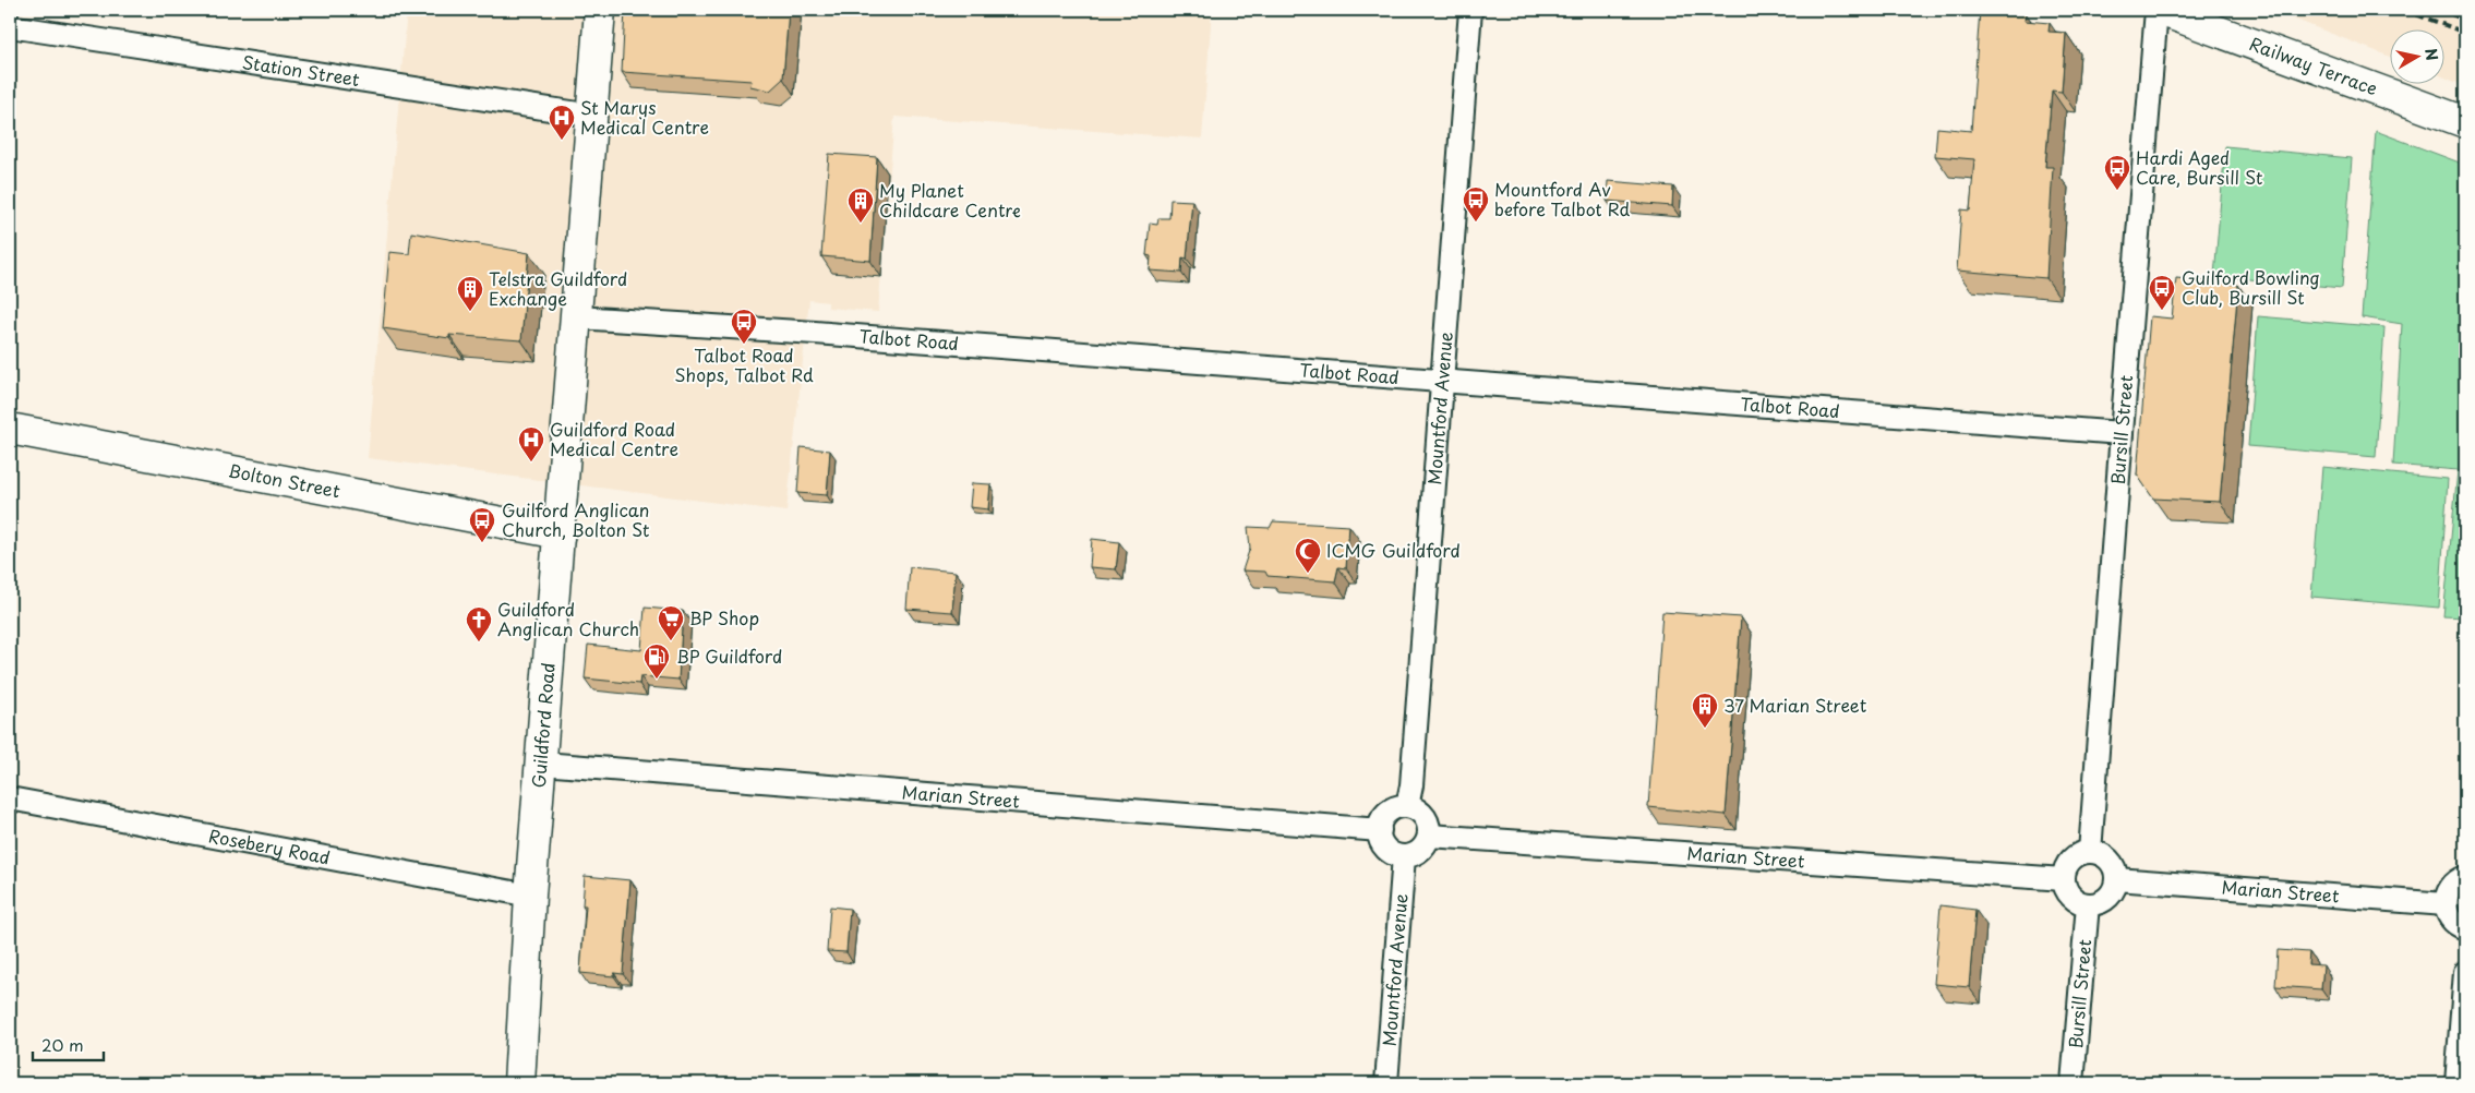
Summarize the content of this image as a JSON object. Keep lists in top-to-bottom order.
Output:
{
  "streets": {
    "street": [
      "Railway Terrace",
      "Station Street",
      "Talbot Road",
      "Mountford Avenue",
      "Bursill Street",
      "Bolton Street",
      "Guildford Road",
      "Marian Street",
      "Rosebery Road"
    ]
  },
  "crossings": [
    ["Railway Terrace", "Bursill Street"],
    ["Station Street", "Guildford Road"],
    ["Talbot Road", "Mountford Avenue"],
    ["Talbot Road", "Bursill Street"],
    ["Talbot Road", "Guildford Road"],
    ["Mountford Avenue", "Marian Street"],
    ["Bursill Street", "Marian Street"],
    ["Bolton Street", "Guildford Road"],
    ["Guildford Road", "Marian Street"],
    ["Guildford Road", "Rosebery Road"]
  ],
  "places": {
    "hospital": ["St Marys Medical Centre", "Guildford Road Medical Centre"],
    "bus stop": [
      "Hardi Aged Care, Bursill St",
      "Mountford Av before Talbot Rd",
      "Guilford Bowling Club, Bursill St",
      "Talbot Road Shops, Talbot Rd",
      "Guilford Anglican Church, Bolton St"
    ],
    "building": ["My Planet Childcare Centre", "Telstra Guildford Exchange", "37 Marian Street"],
    "mosque": ["ICMG Guildford"],
    "supermarket": ["BP Shop"],
    "church": ["Guildford Anglican Church"],
    "fuel station": ["BP Guildford"]
  },
  "scale_bar": "20 m",
  "north": "right"
}
